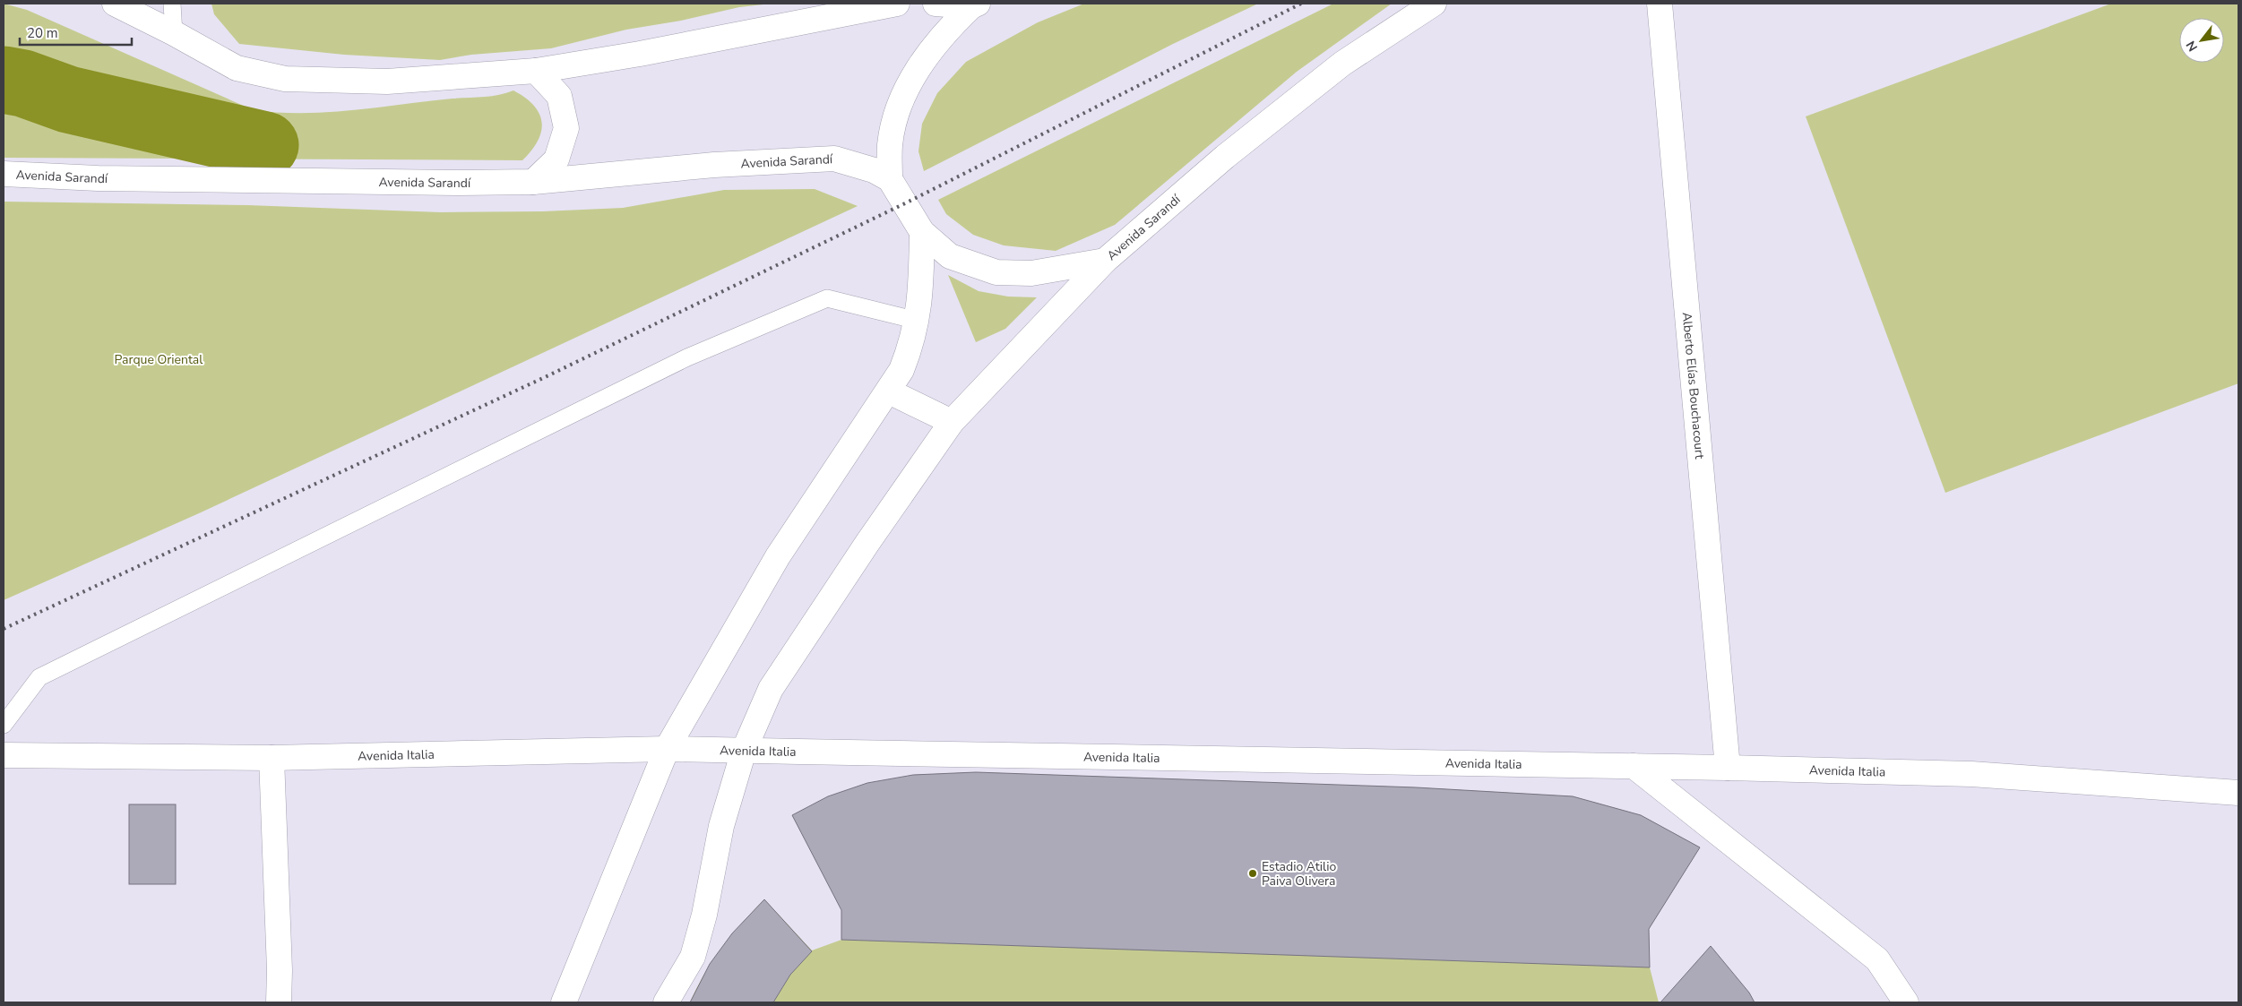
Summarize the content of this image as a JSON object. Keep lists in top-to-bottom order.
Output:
{
  "streets": {
    "street": ["Avenida Sarandí", "Alberto Elías Bouchacourt", "Avenida Italia"]
  },
  "crossings": [
    ["Alberto Elías Bouchacourt", "Avenida Italia"]
  ],
  "parks": ["Parque Oriental"],
  "places": ["Estadio Atilio Paiva Olivera"],
  "scale_bar": "20 m",
  "north": "bottom left"
}
